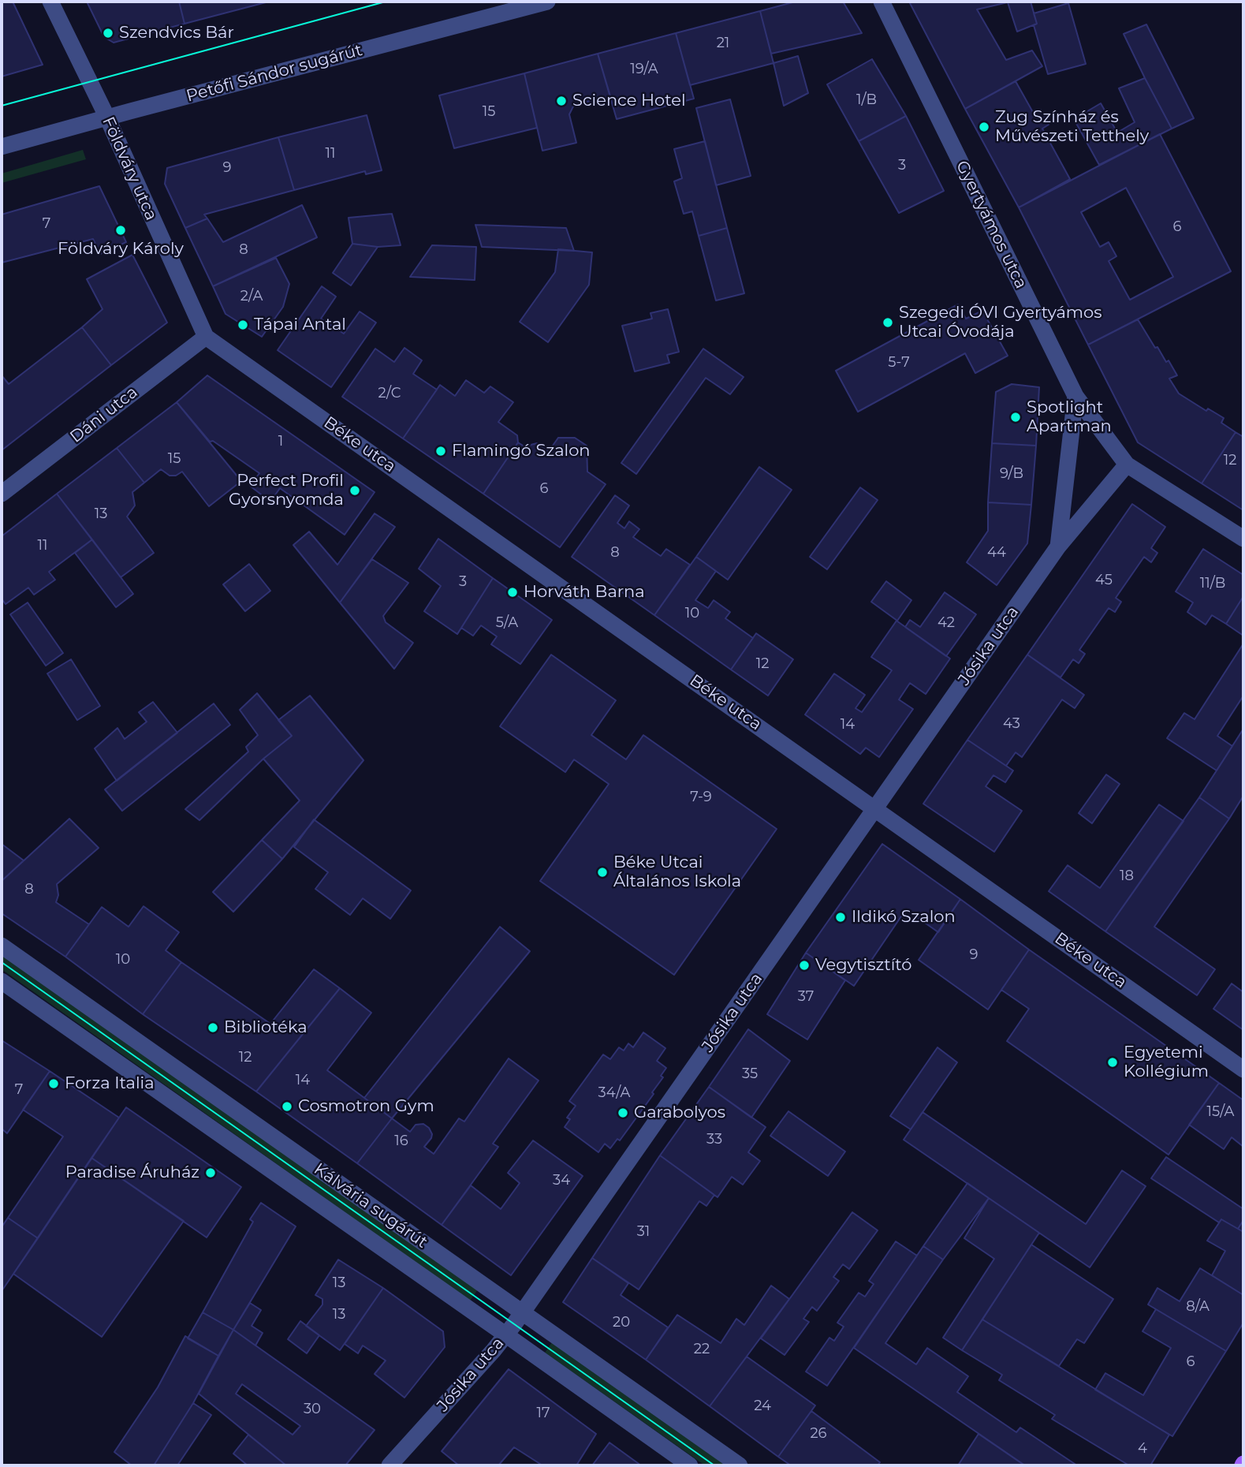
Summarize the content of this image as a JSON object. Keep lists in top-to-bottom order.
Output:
{
  "streets": {
    "street": [
      "Petőfi Sándor sugárút",
      "Földváry utca",
      "Gyertyámos utca",
      "Dáni utca",
      "Béke utca",
      "Jósika utca",
      "Kálvária sugárút"
    ]
  },
  "crossings": [
    ["Petőfi Sándor sugárút", "Földváry utca"],
    ["Földváry utca", "Dáni utca"],
    ["Földváry utca", "Béke utca"],
    ["Gyertyámos utca", "Jósika utca"],
    ["Dáni utca", "Béke utca"],
    ["Béke utca", "Jósika utca"],
    ["Jósika utca", "Kálvária sugárút"]
  ],
  "places": [
    "Szendvics Bár",
    "Science Hotel",
    "Zug Színház és Művészeti Tetthely",
    "Földváry Károly",
    "Szegedi ÓVI Gyertyámos Utcai Óvodája",
    "Tápai Antal",
    "Spotlight Apartman",
    "Flamingó Szalon",
    "Perfect Profil Gyorsnyomda",
    "Horváth Barna",
    "Béke Utcai Általános Iskola",
    "Ildikó Szalon",
    "Vegytisztító",
    "Bibliotéka",
    "Egyetemi Kollégium",
    "Forza Italia",
    "Cosmotron Gym",
    "Garabolyos",
    "Paradise Áruház"
  ],
  "house_numbers": [
    "21",
    "19/A",
    "1/B",
    "15",
    "11",
    "3",
    "9",
    "7",
    "6",
    "8",
    "2/A",
    "5-7",
    "2/C",
    "1",
    "15",
    "12",
    "9/B",
    "6",
    "13",
    "11",
    "8",
    "44",
    "45",
    "3",
    "11/B",
    "10",
    "5/A",
    "42",
    "12",
    "43",
    "14",
    "7-9",
    "18",
    "8",
    "9",
    "10",
    "37",
    "12",
    "35",
    "14",
    "7",
    "34/A",
    "15/A",
    "33",
    "16",
    "34",
    "31",
    "13",
    "8/A",
    "13",
    "20",
    "22",
    "6",
    "24",
    "30",
    "17",
    "26",
    "4"
  ]
}
